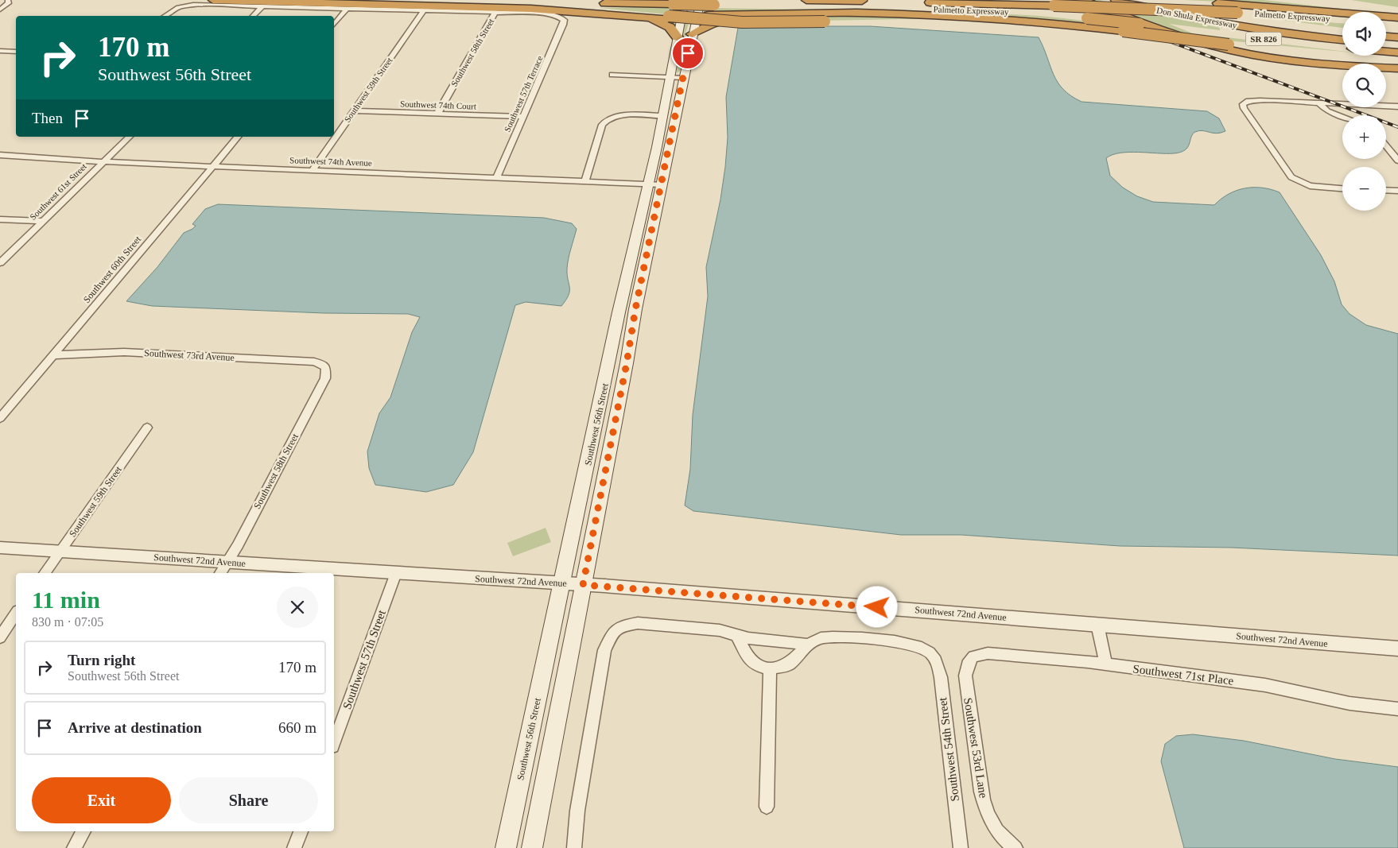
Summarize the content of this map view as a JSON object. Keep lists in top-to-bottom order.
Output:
{
  "streets": {
    "highway": ["Palmetto Expressway", "Don Shula Expressway", "SR 826"],
    "main road": ["Southwest 56th Street"],
    "street": [
      "Southwest 58th Street",
      "Southwest 59th Street",
      "Southwest 57th Terrace",
      "Southwest 74th Court",
      "Southwest 74th Avenue",
      "Southwest 61st Street",
      "Southwest 60th Street",
      "Southwest 73rd Avenue",
      "Southwest 72nd Avenue",
      "Southwest 57th Street",
      "Southwest 71st Place",
      "Southwest 53rd Lane",
      "Southwest 54th Street"
    ]
  },
  "crossings": [
    ["Southwest 58th Street", "Southwest 57th Terrace"],
    ["Southwest 58th Street", "Southwest 74th Court"],
    ["Southwest 58th Street", "Southwest 73rd Avenue"],
    ["Southwest 58th Street", "Southwest 72nd Avenue"],
    ["Southwest 59th Street", "Southwest 74th Court"],
    ["Southwest 59th Street", "Southwest 74th Avenue"],
    ["Southwest 59th Street", "Southwest 72nd Avenue"],
    ["Southwest 57th Terrace", "Southwest 74th Court"],
    ["Southwest 57th Terrace", "Southwest 74th Avenue"],
    ["Southwest 74th Avenue", "Southwest 61st Street"],
    ["Southwest 74th Avenue", "Southwest 60th Street"],
    ["Southwest 74th Avenue", "Southwest 56th Street"],
    ["Southwest 60th Street", "Southwest 73rd Avenue"],
    ["Southwest 56th Street", "Southwest 72nd Avenue"],
    ["Southwest 72nd Avenue", "Southwest 57th Street"],
    ["Southwest 71st Place", "Southwest 53rd Lane"]
  ],
  "page": {
    "map_buttons": ["+", "−"],
    "turn": ["170 m", "Southwest 56th Street"],
    "then": "Then",
    "heading": ["11 min", "830 m · 07:05"],
    "list": [
      {
        "name": "Turn right",
        "note": "Southwest 56th Street",
        "value": "170 m"
      },
      {
        "name": "Arrive at destination",
        "value": "660 m"
      }
    ],
    "buttons": ["Exit", "Share"]
  }
}
